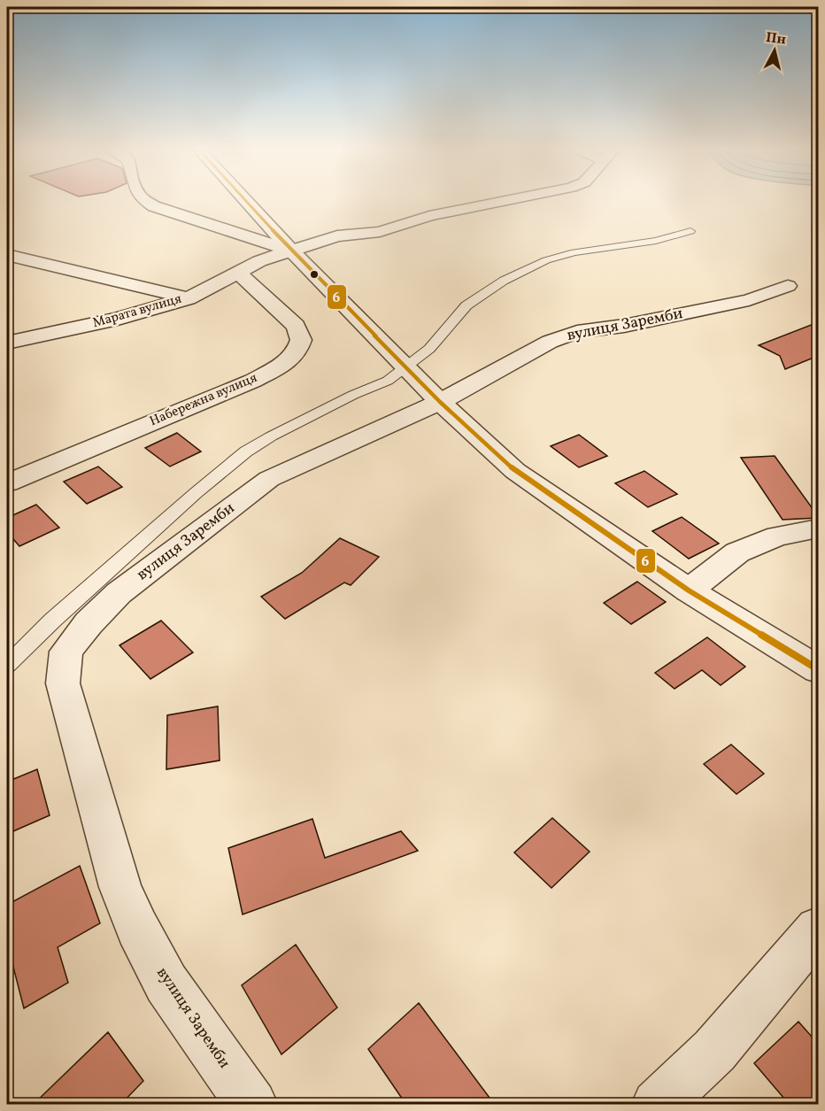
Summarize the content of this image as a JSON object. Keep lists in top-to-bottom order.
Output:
{
  "streets": {
    "street": ["Марата вулиця", "вулиця Заремби", "Набережна вулиця"]
  },
  "crossings": [
    ["Марата вулиця", "Набережна вулиця"]
  ],
  "lines": ["transit line 6"],
  "north": "top"
}
